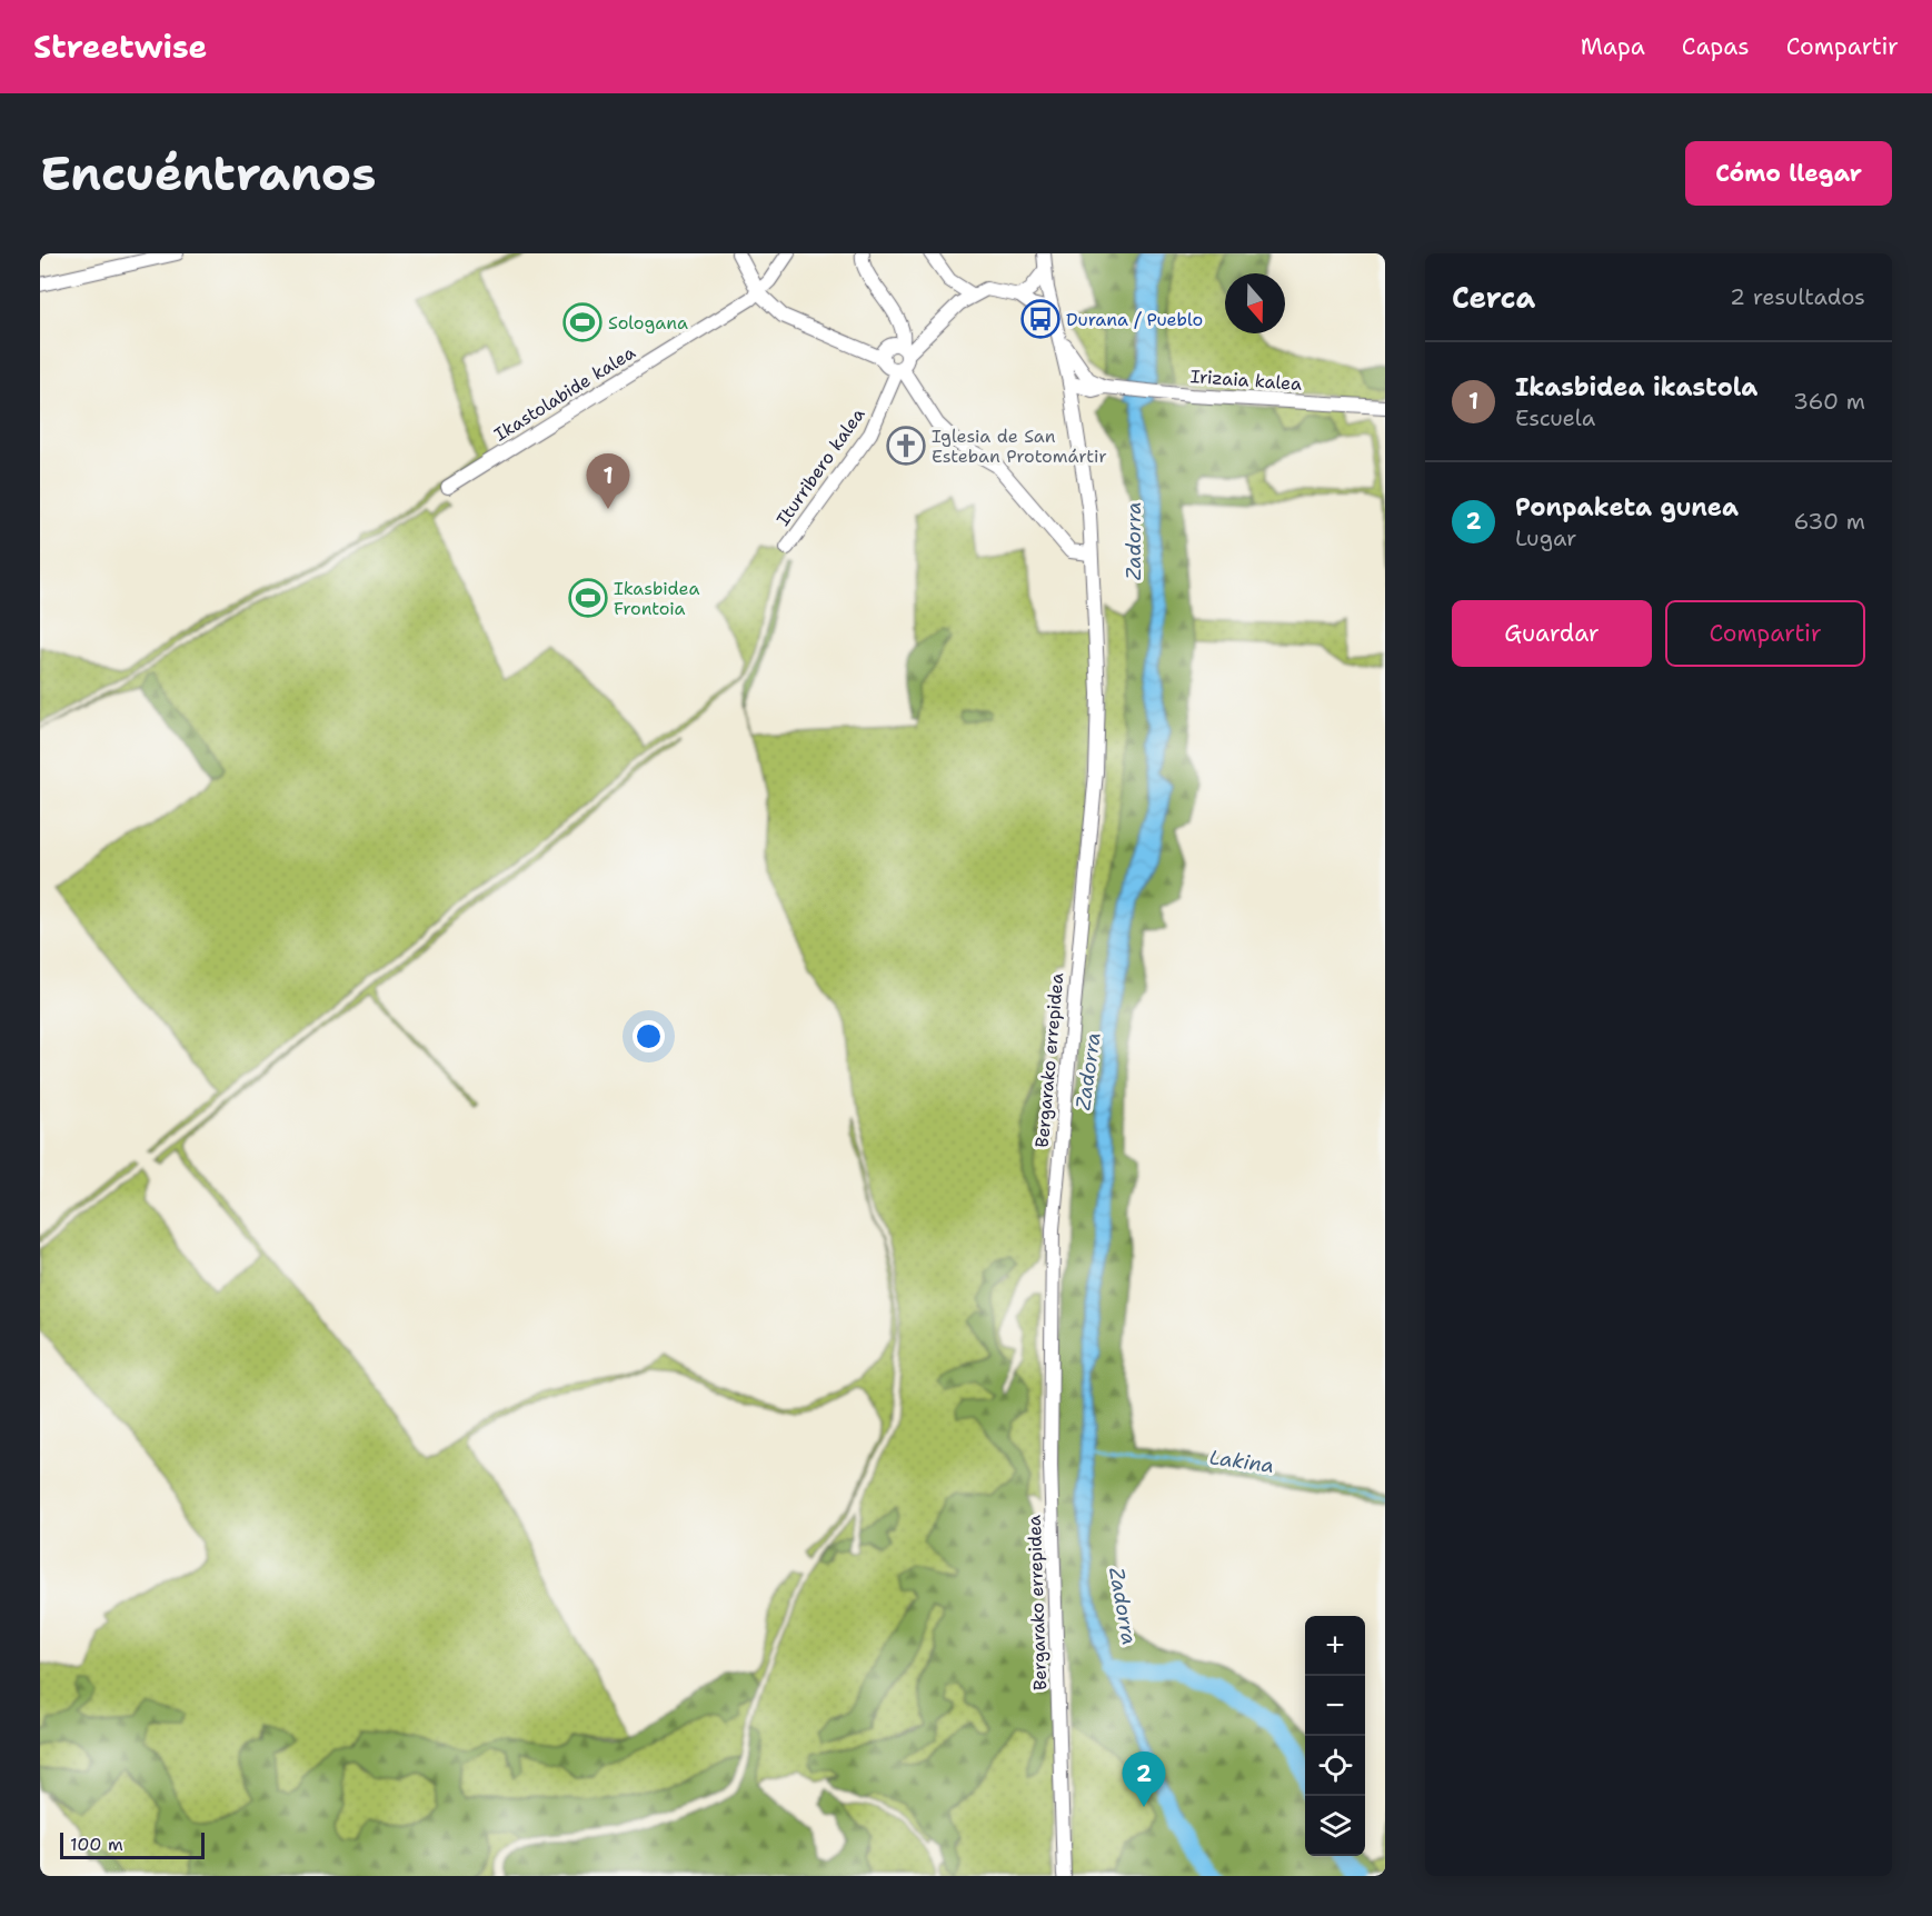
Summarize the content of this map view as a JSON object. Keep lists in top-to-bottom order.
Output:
{
  "streets": {
    "street": [
      "Irizaia kalea",
      "Ikastolabide kalea",
      "Iturribero kalea",
      "Bergarako errepidea"
    ]
  },
  "crossings": [
    ["Irizaia kalea", "Bergarako errepidea"]
  ],
  "water": ["Zadorra", "Lakina"],
  "places": {
    "bus stop": ["Durana / Pueblo"],
    "sports": ["Sologana", "Ikasbidea Frontoia"],
    "church": ["Iglesia de San Esteban Protomártir"]
  },
  "scale_bar": "100 m",
  "north": "bottom",
  "page": {
    "header": "Streetwise",
    "nav": ["Mapa", "Capas", "Compartir"],
    "buttons": [
      "Cómo llegar",
      ["Guardar", "Compartir"]
    ],
    "title": "Encuéntranos",
    "heading": ["Cerca", "2 resultados"],
    "list": [
      {
        "mark": "1",
        "name": "Ikasbidea ikastola",
        "note": "Escuela",
        "value": "360 m"
      },
      {
        "mark": "2",
        "name": "Ponpaketa gunea",
        "note": "Lugar",
        "value": "630 m"
      }
    ],
    "pins": ["1", "2"],
    "map_buttons": ["+", "−"],
    "scale": "100 m"
  }
}
